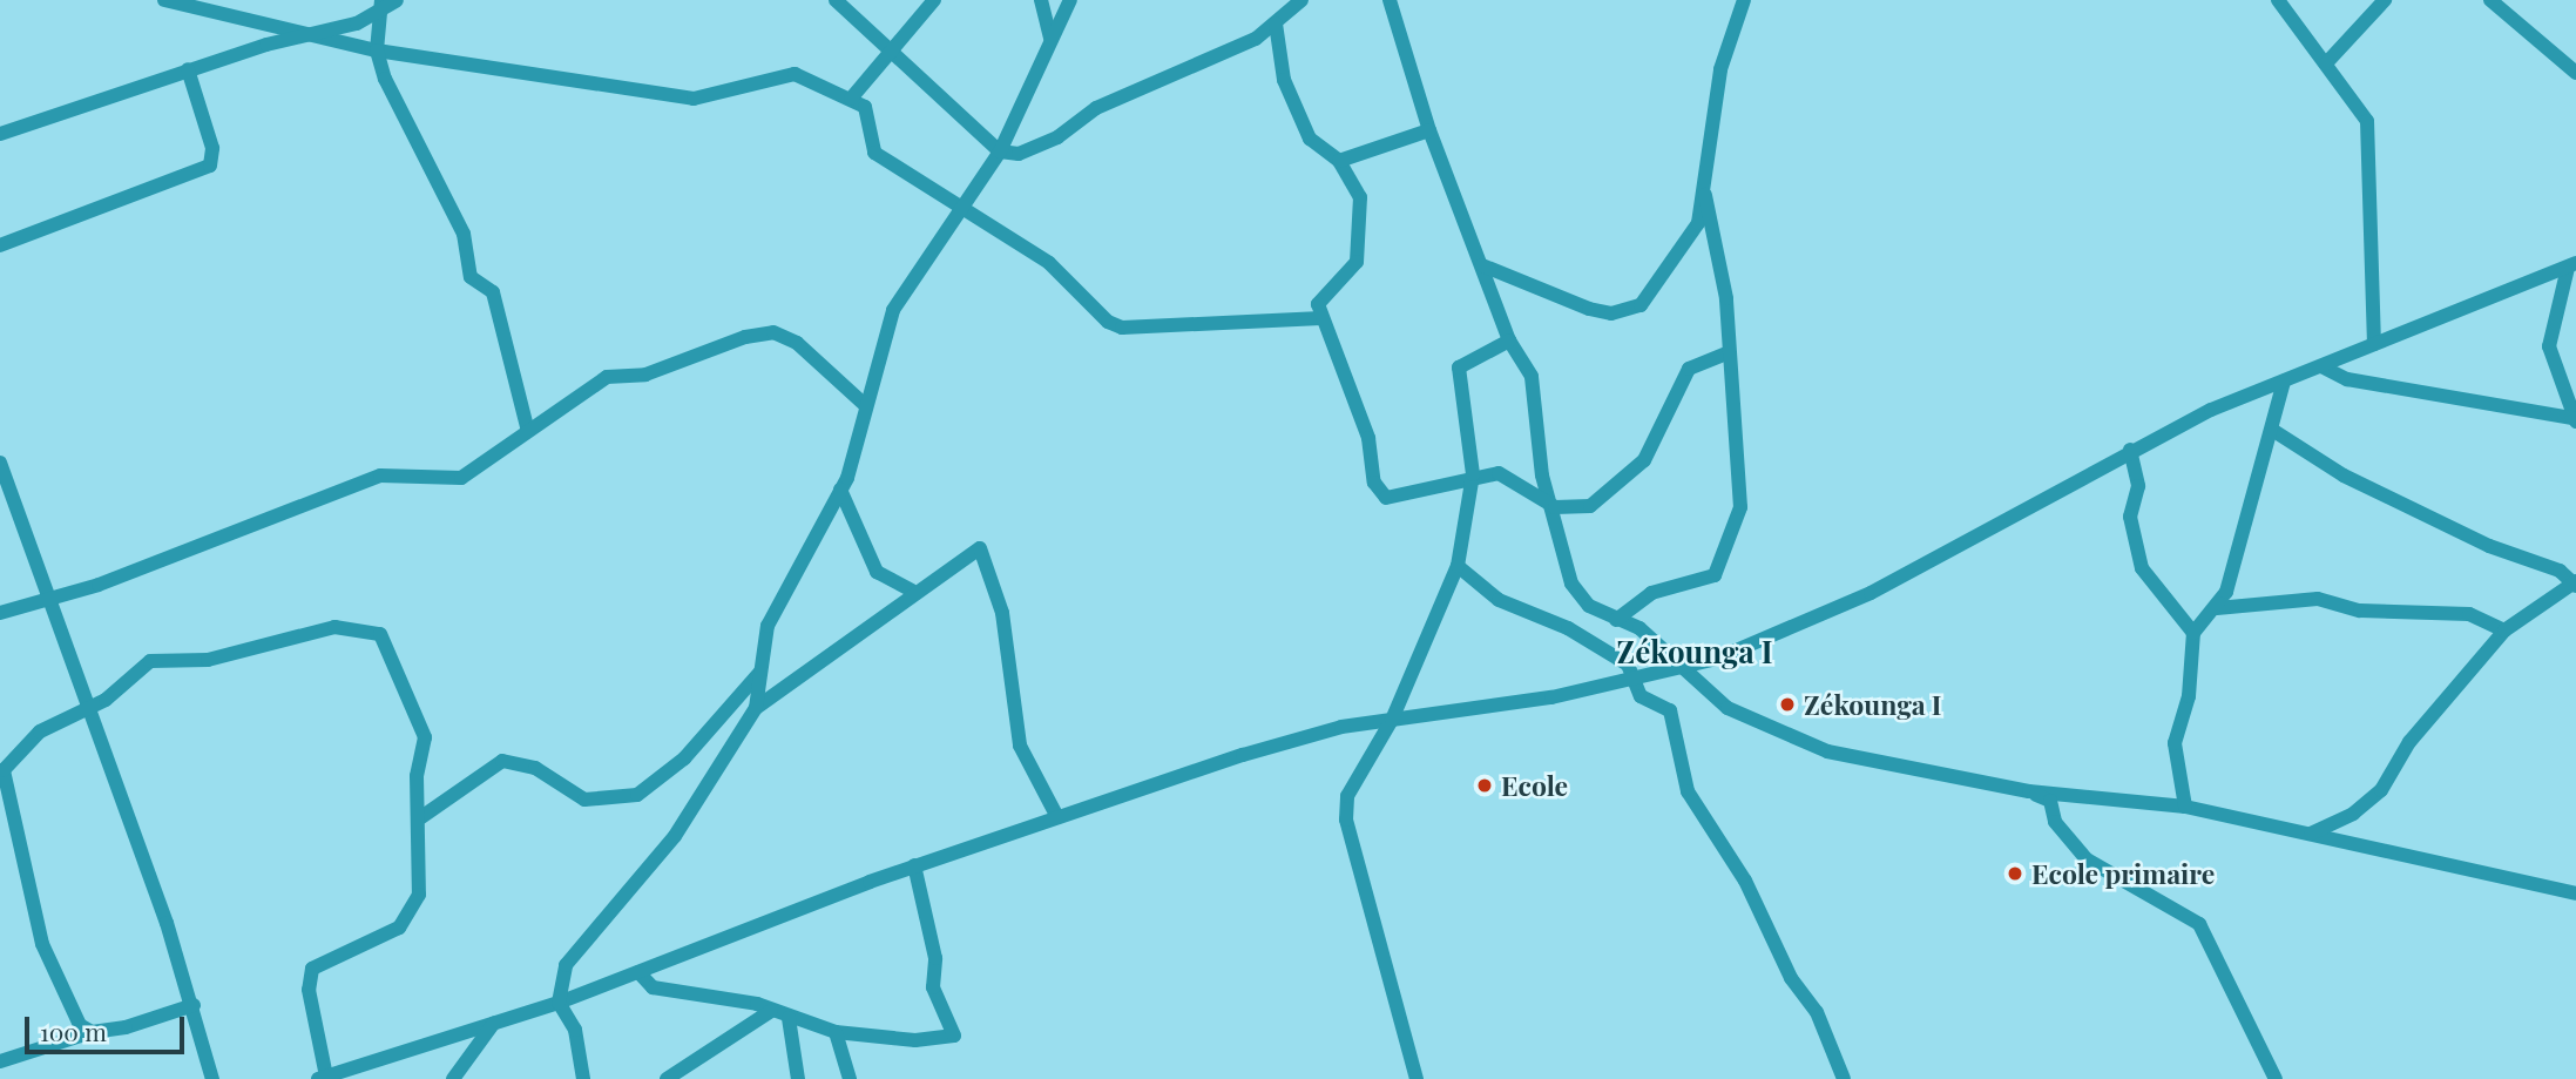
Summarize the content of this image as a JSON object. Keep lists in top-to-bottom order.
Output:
{
  "districts": ["Zékounga I"],
  "places": ["Zékounga I", "Ecole", "Ecole primaire"],
  "scale_bar": "100 m"
}
